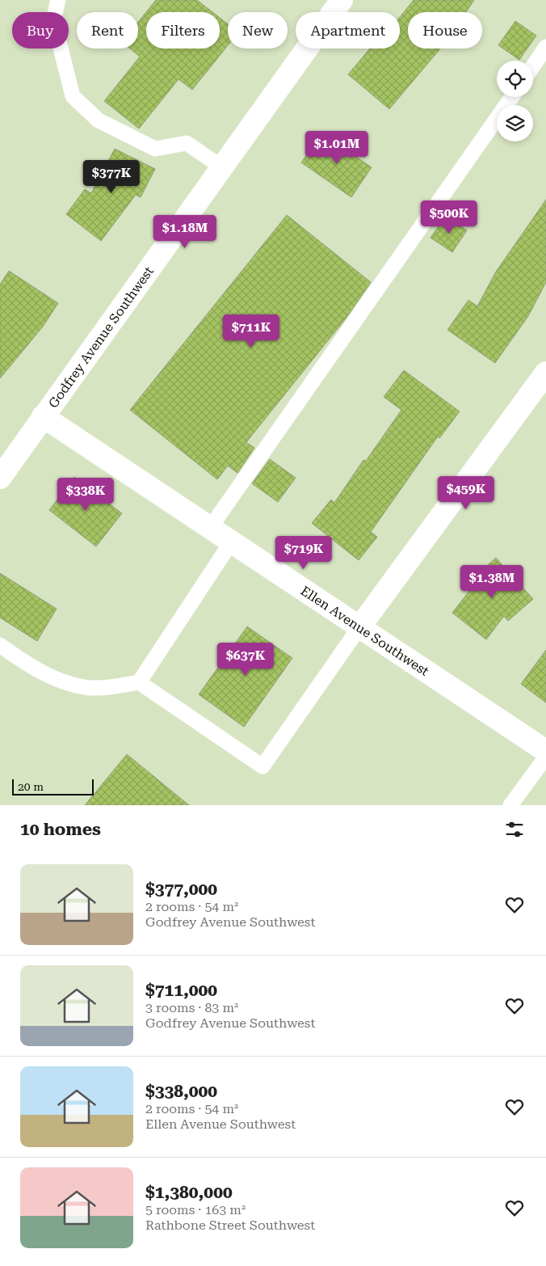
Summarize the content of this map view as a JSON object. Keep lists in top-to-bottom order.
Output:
{
  "streets": {
    "street": ["Godfrey Avenue Southwest", "Ellen Avenue Southwest"]
  },
  "crossings": [
    ["Godfrey Avenue Southwest", "Ellen Avenue Southwest"]
  ],
  "scale_bar": "20 m",
  "page": {
    "chip": [
      "Buy",
      "Rent",
      "Filters",
      "New",
      "Apartment",
      "House"
    ],
    "price": [
      "$1.01M",
      "$377K",
      "$500K",
      "$1.18M",
      "$711K",
      "$459K",
      "$338K",
      "$719K",
      "$1.38M",
      "$637K"
    ],
    "scale": "20 m",
    "heading": "10 homes",
    "list": [
      {
        "name": "$377,000",
        "note": "2 rooms · 54 m² · Godfrey Avenue Southwest"
      },
      {
        "name": "$711,000",
        "note": "3 rooms · 83 m² · Godfrey Avenue Southwest"
      },
      {
        "name": "$338,000",
        "note": "2 rooms · 54 m² · Ellen Avenue Southwest"
      },
      {
        "name": "$1,380,000",
        "note": "5 rooms · 163 m² · Rathbone Street Southwest"
      }
    ]
  }
}
